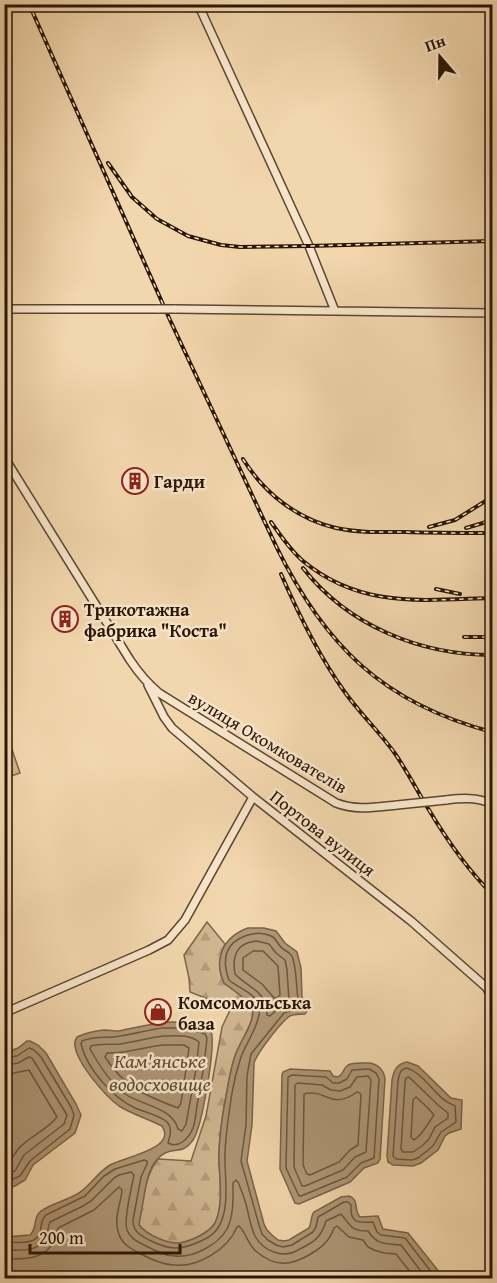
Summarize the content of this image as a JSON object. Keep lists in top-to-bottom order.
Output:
{
  "streets": {
    "street": ["вулиця Окомкователів", "Портова вулиця"]
  },
  "crossings": [
    ["вулиця Окомкователів", "Портова вулиця"]
  ],
  "water": ["Кам'янське водосховище"],
  "places": {
    "building": ["Гарди", "Трикотажна фабрика \"Коста\""],
    "shop": ["Комсомольська база"]
  },
  "scale_bar": "200 m",
  "north": "top"
}
